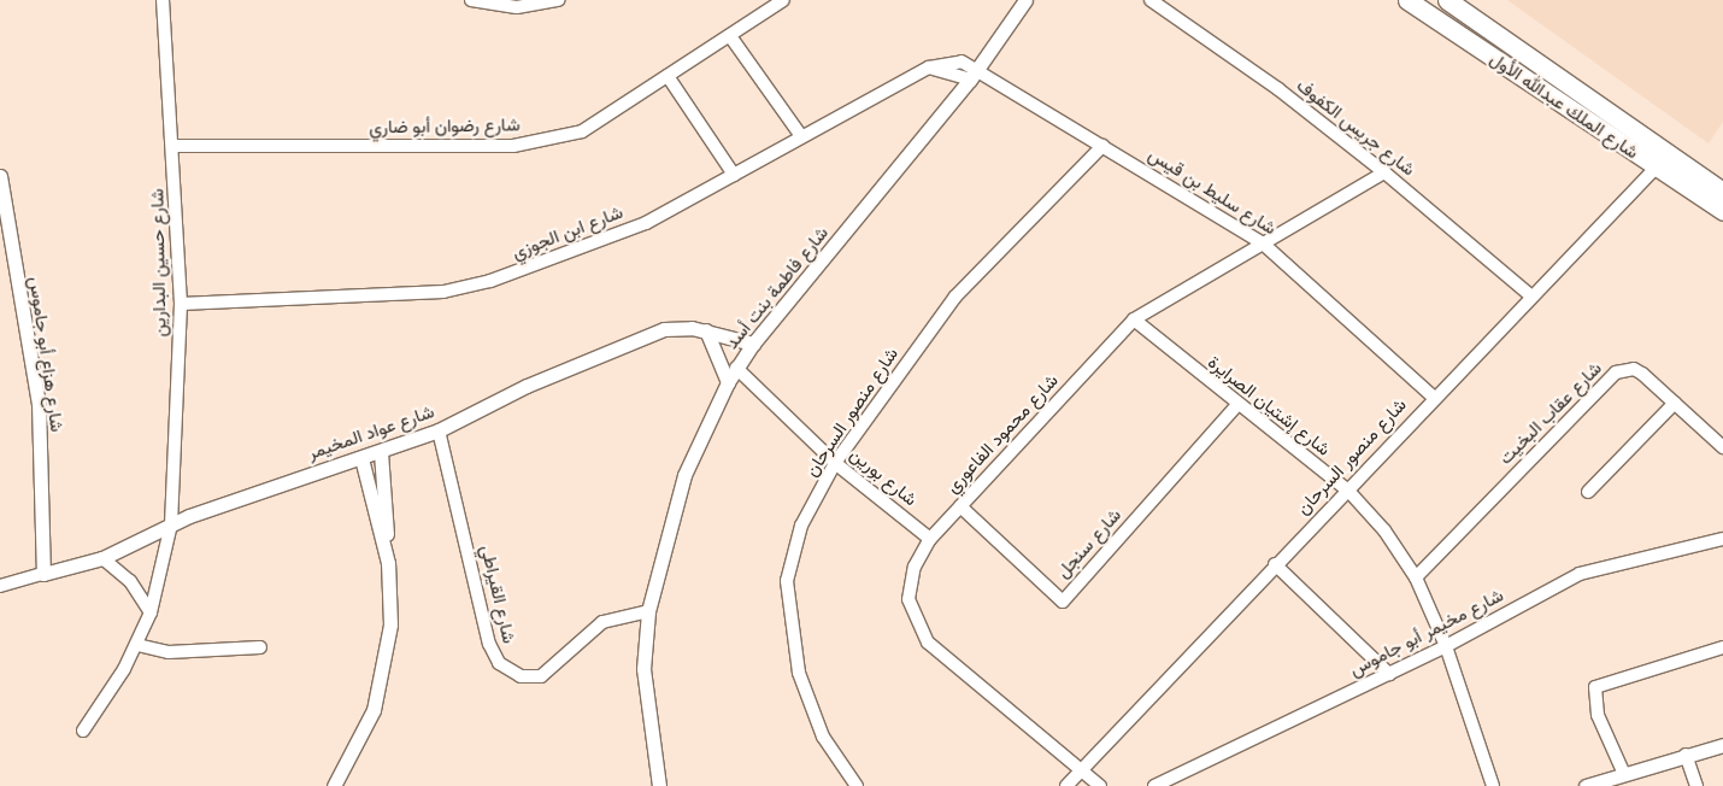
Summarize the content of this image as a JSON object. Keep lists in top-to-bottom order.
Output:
{
  "streets": {
    "main road": ["شارع الملك عبدالله الأول"],
    "street": [
      "شارع رضوان أبو ضاري",
      "شارع جريس الكفوف",
      "شارع سليط بن قيس",
      "شارع ابن الجوزي",
      "شارع حسين البدارين",
      "شارع فاطمة بنت أسد",
      "شارع هزاع أبو جاموس",
      "شارع إشتيان الصرايرة",
      "شارع منصور السرحان",
      "شارع عقاب البخيت",
      "شارع عواد المخيمر",
      "شارع محمود الفاعوري",
      "شارع بورين",
      "شارع سنجل",
      "شارع القيراطي",
      "شارع مخيمر أبو جاموس"
    ]
  },
  "crossings": [
    ["شارع الملك عبدالله الأول", "شارع منصور السرحان"],
    ["شارع رضوان أبو ضاري", "شارع حسين البدارين"],
    ["شارع جريس الكفوف", "شارع منصور السرحان"],
    ["شارع جريس الكفوف", "شارع محمود الفاعوري"],
    ["شارع سليط بن قيس", "شارع ابن الجوزي"],
    ["شارع سليط بن قيس", "شارع فاطمة بنت أسد"],
    ["شارع سليط بن قيس", "شارع منصور السرحان"],
    ["شارع سليط بن قيس", "شارع محمود الفاعوري"],
    ["شارع ابن الجوزي", "شارع حسين البدارين"],
    ["شارع ابن الجوزي", "شارع فاطمة بنت أسد"],
    ["شارع حسين البدارين", "شارع عواد المخيمر"],
    ["شارع فاطمة بنت أسد", "شارع عواد المخيمر"],
    ["شارع فاطمة بنت أسد", "شارع بورين"],
    ["شارع فاطمة بنت أسد", "شارع القيراطي"],
    ["شارع هزاع أبو جاموس", "شارع عواد المخيمر"],
    ["شارع إشتيان الصرايرة", "شارع منصور السرحان"],
    ["شارع إشتيان الصرايرة", "شارع عقاب البخيت"],
    ["شارع إشتيان الصرايرة", "شارع محمود الفاعوري"],
    ["شارع إشتيان الصرايرة", "شارع سنجل"],
    ["شارع إشتيان الصرايرة", "شارع مخيمر أبو جاموس"],
    ["شارع منصور السرحان", "شارع محمود الفاعوري"],
    ["شارع منصور السرحان", "شارع بورين"],
    ["شارع عواد المخيمر", "شارع القيراطي"],
    ["شارع محمود الفاعوري", "شارع بورين"],
    ["شارع محمود الفاعوري", "شارع سنجل"]
  ]
}
